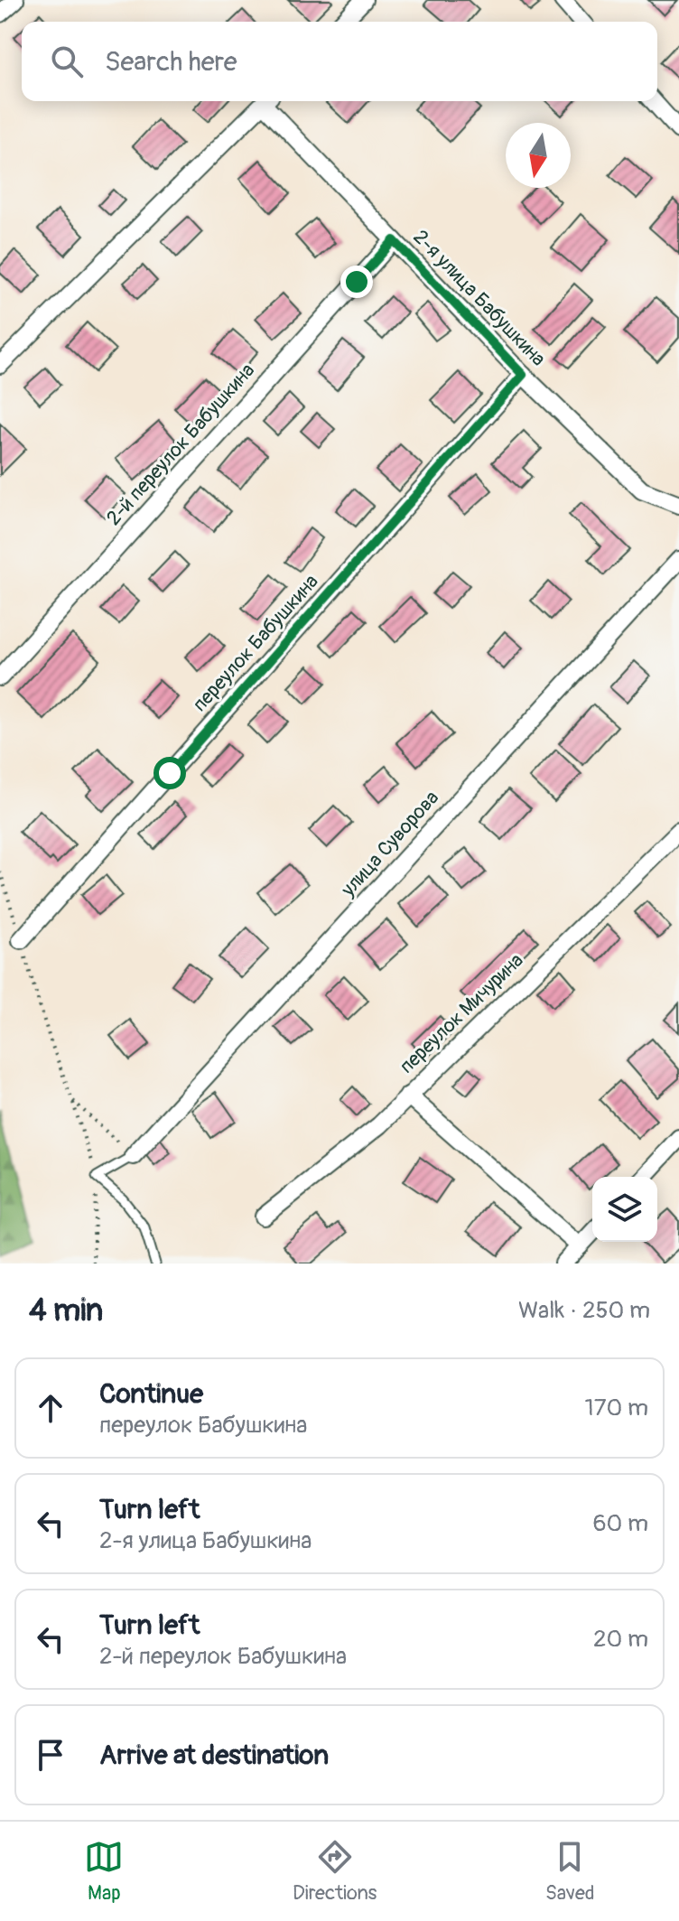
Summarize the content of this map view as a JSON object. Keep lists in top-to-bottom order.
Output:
{
  "streets": {
    "street": [
      "2-я улица Бабушкина",
      "2-й переулок Бабушкина",
      "переулок Бабушкина",
      "улица Суворова",
      "переулок Мичурина"
    ]
  },
  "crossings": [
    ["2-я улица Бабушкина", "2-й переулок Бабушкина"],
    ["2-я улица Бабушкина", "переулок Бабушкина"]
  ],
  "north": "bottom",
  "page": {
    "search": "Search here",
    "heading": ["4 min", "Walk · 250 m"],
    "list": [
      ["Continue", "переулок Бабушкина", "170 m"],
      ["Turn left", "2-я улица Бабушкина", "60 m"],
      ["Turn left", "2-й переулок Бабушкина", "20 m"],
      "Arrive at destination"
    ],
    "nav": ["Map", "Directions", "Saved"]
  }
}
